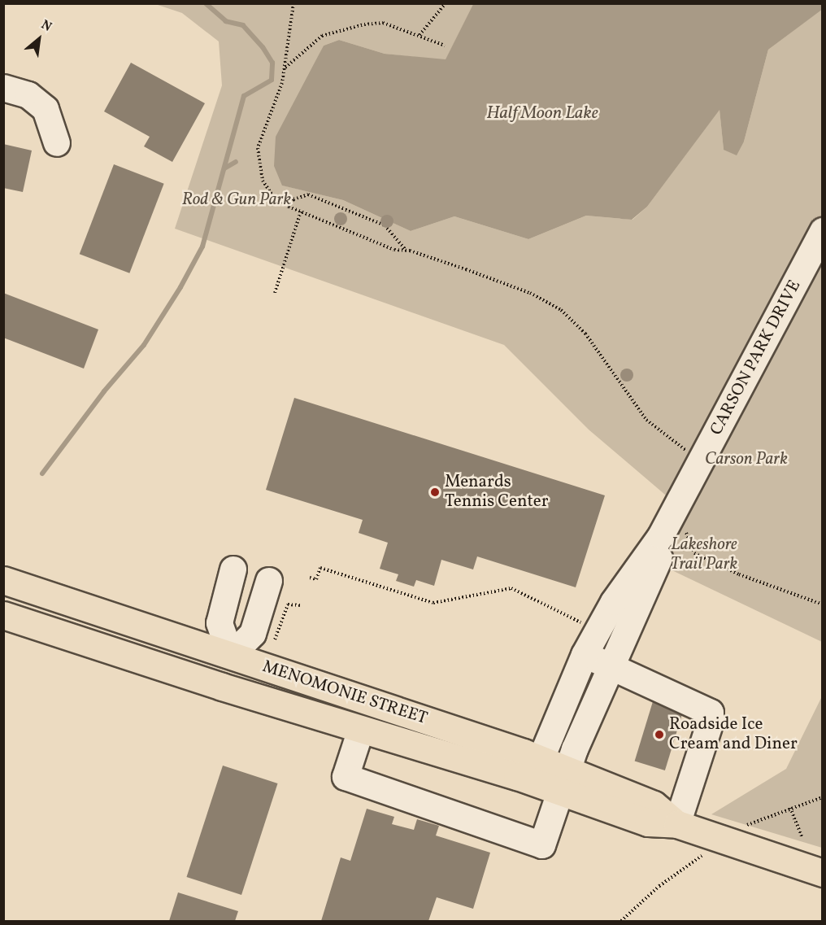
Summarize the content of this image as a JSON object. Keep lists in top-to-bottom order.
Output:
{
  "streets": {
    "main road": ["MENOMONIE STREET"],
    "street": ["CARSON PARK DRIVE"]
  },
  "crossings": [
    ["CARSON PARK DRIVE", "MENOMONIE STREET"]
  ],
  "water": ["Half Moon Lake"],
  "parks": ["Rod & Gun Park", "Carson Park", "Lakeshore Trail Park"],
  "places": ["Menards Tennis Center", "Roadside Ice Cream and Diner"],
  "north": "top right"
}
